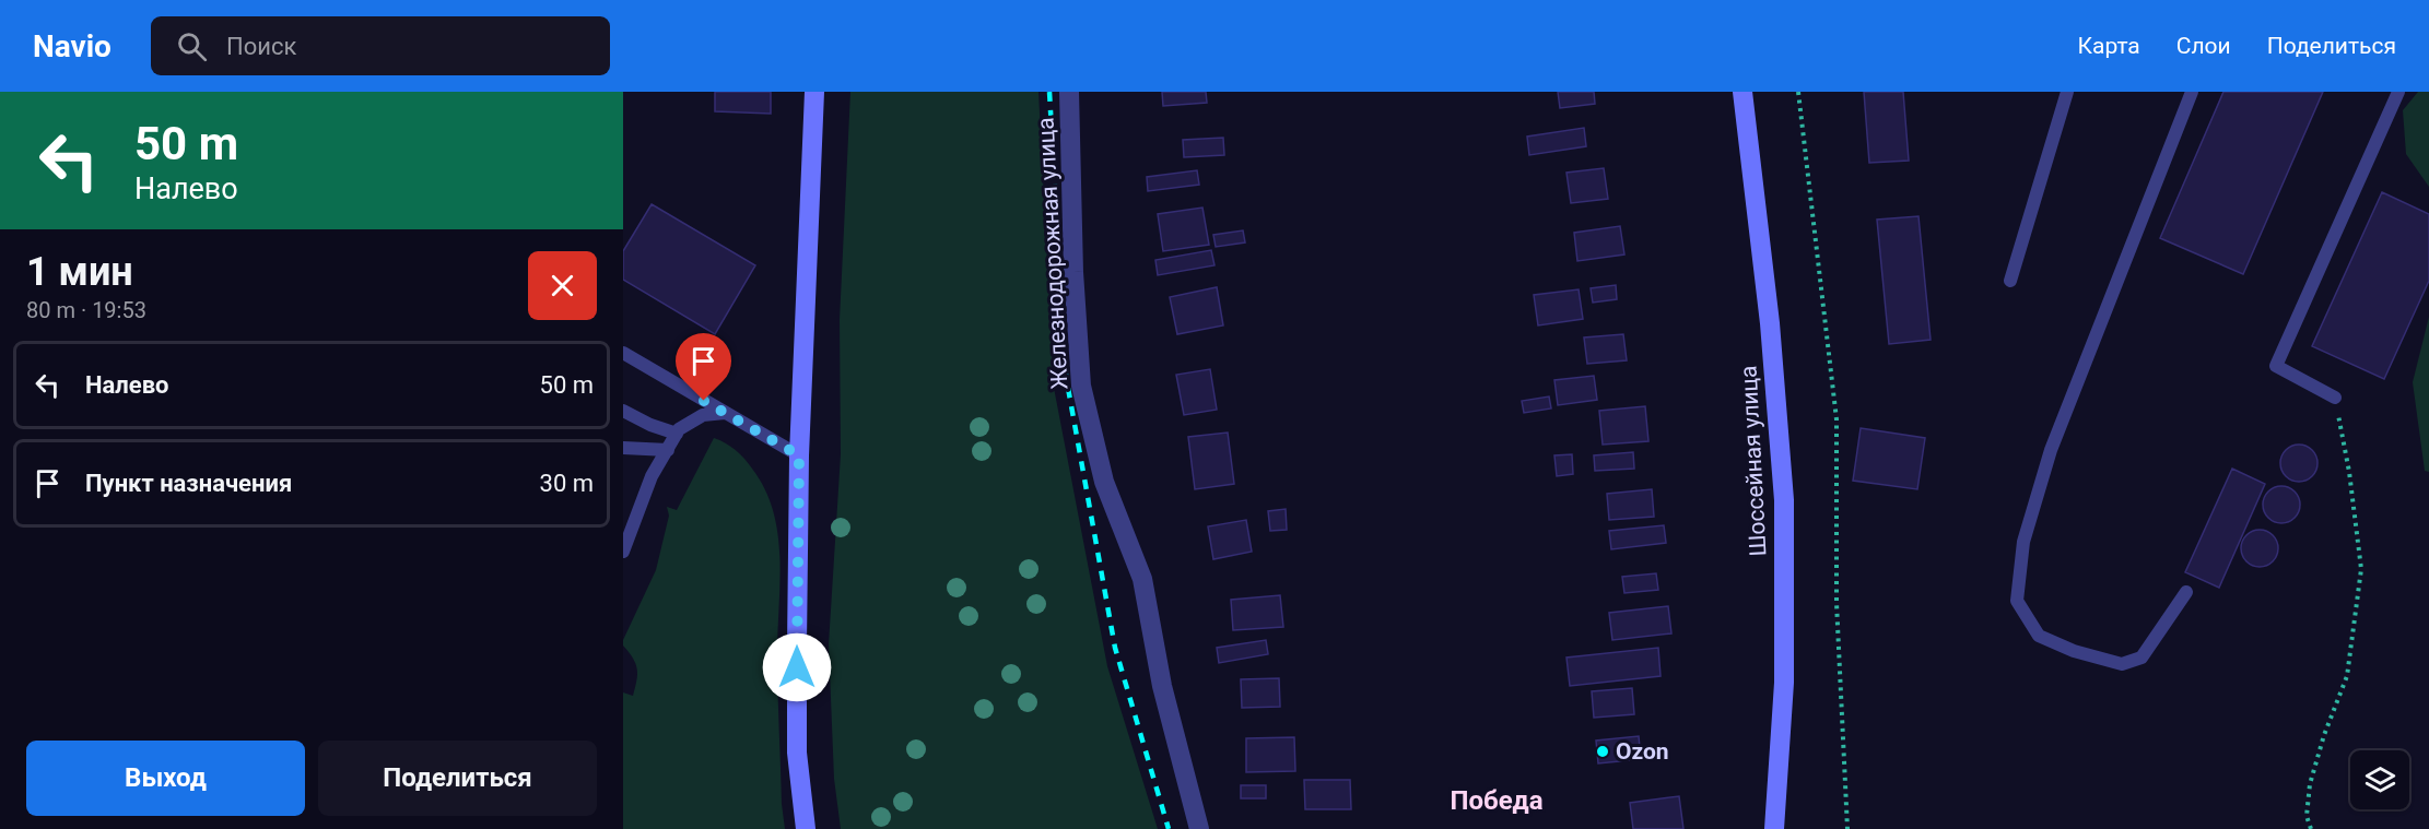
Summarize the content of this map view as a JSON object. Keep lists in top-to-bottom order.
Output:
{
  "streets": {
    "main road": ["Шоссейная улица"],
    "street": ["Железнодорожная улица"]
  },
  "districts": ["Победа"],
  "places": ["Ozon"],
  "page": {
    "header": "Navio",
    "search": "Поиск",
    "nav": ["Карта", "Слои", "Поделиться"],
    "turn": ["50 m", "Налево"],
    "heading": ["1 мин", "80 m · 19:53"],
    "list": [
      {
        "name": "Налево",
        "value": "50 m"
      },
      {
        "name": "Пункт назначения",
        "value": "30 m"
      }
    ],
    "buttons": ["Выход", "Поделиться"]
  }
}
